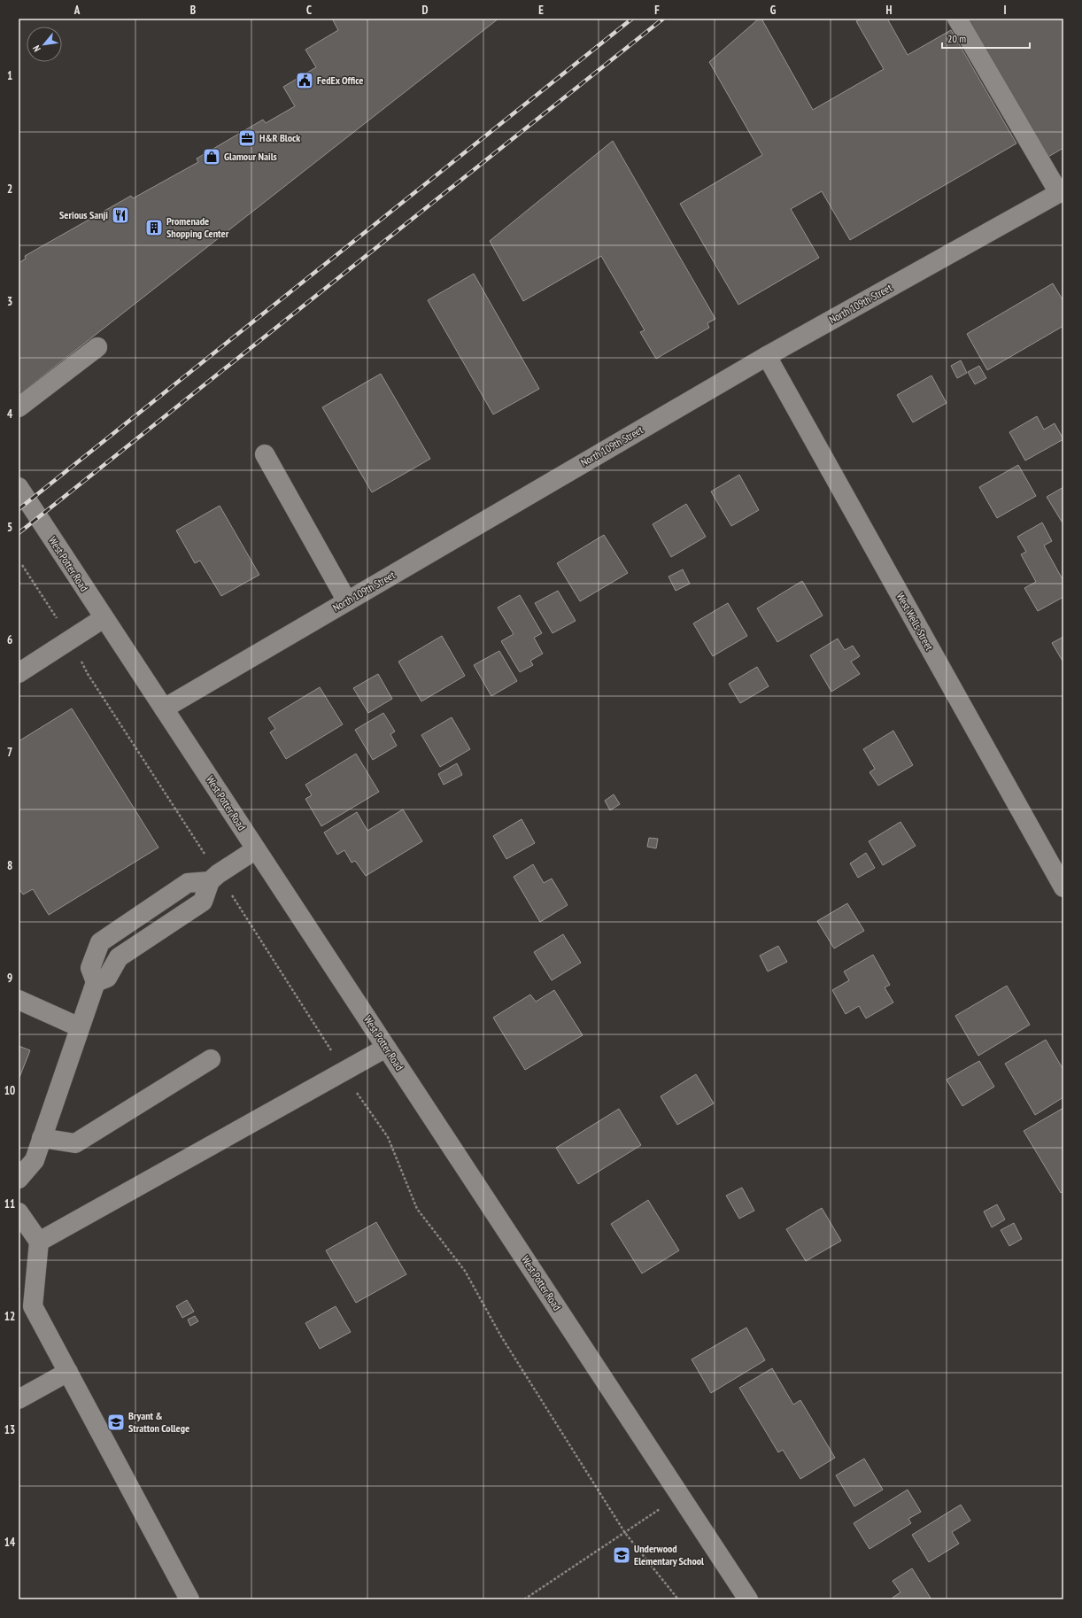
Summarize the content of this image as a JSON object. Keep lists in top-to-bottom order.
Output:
{
  "streets": {
    "street": ["North 109th Street", "West Potter Road", "West Wells Street"]
  },
  "crossings": [
    ["North 109th Street", "West Potter Road"],
    ["North 109th Street", "West Wells Street"]
  ],
  "places": {
    "public building": ["FedEx Office"],
    "office": ["H&R Block"],
    "shop": ["Glamour Nails"],
    "restaurant": ["Serious Sanji"],
    "building": ["Promenade Shopping Center"],
    "school or university": ["Bryant & Stratton College", "Underwood Elementary School"]
  },
  "scale_bar": "20 m",
  "north": "bottom left",
  "grid": {
    "columns": [
      "A",
      "B",
      "C",
      "D",
      "E",
      "F",
      "G",
      "H",
      "I"
    ],
    "rows": [
      "1",
      "2",
      "3",
      "4",
      "5",
      "6",
      "7",
      "8",
      "9",
      "10",
      "11",
      "12",
      "13",
      "14"
    ]
  }
}
